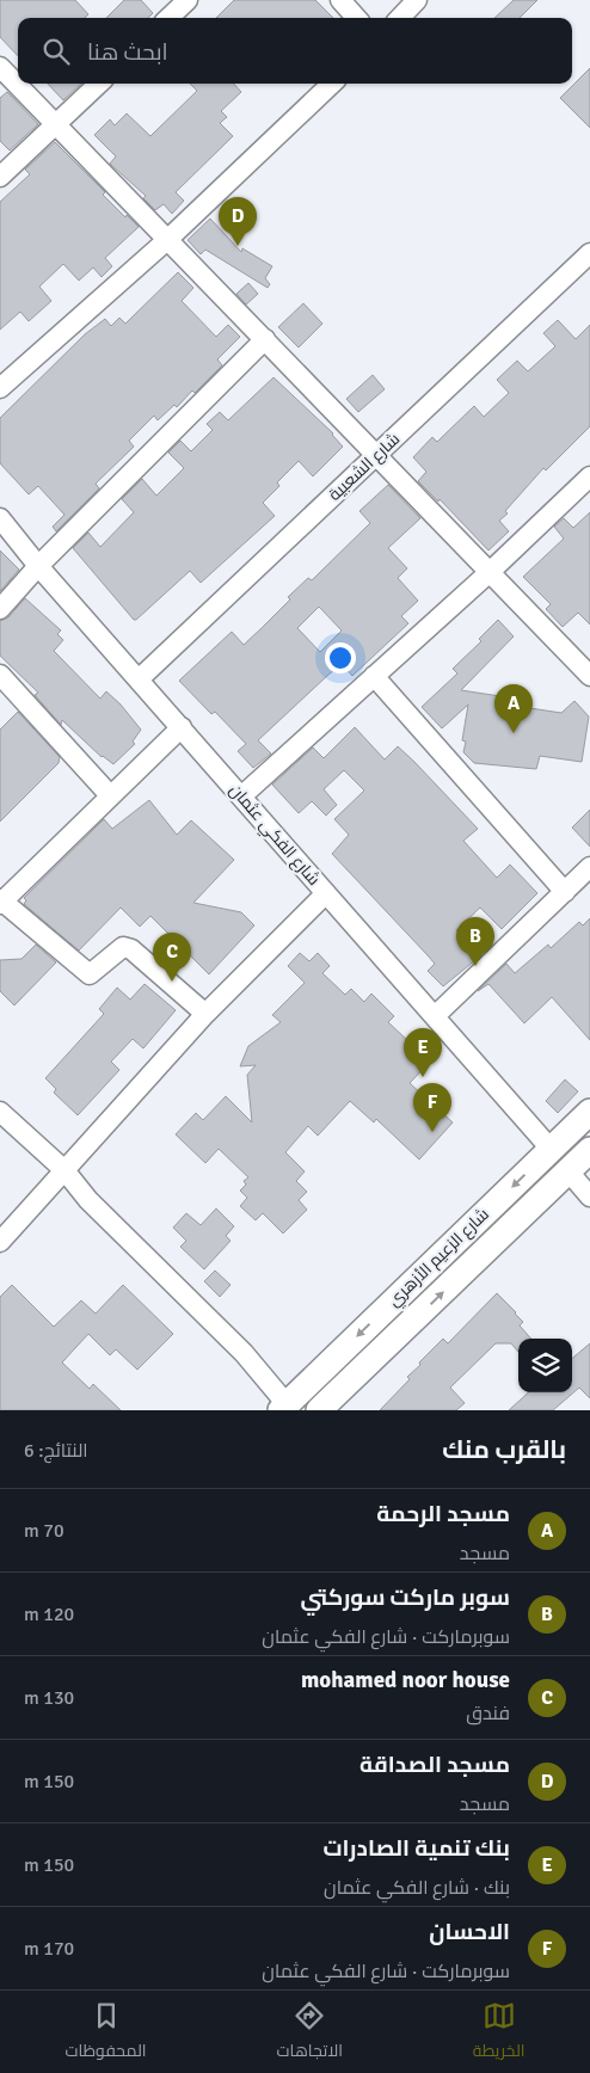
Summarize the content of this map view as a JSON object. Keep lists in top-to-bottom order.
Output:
{
  "streets": {
    "main road": ["شارع الزعيم الأزهري"],
    "street": ["شارع الشعبية", "شارع الفكي عثمان"]
  },
  "crossings": [
    ["شارع الشعبية", "شارع الفكي عثمان"],
    ["شارع الفكي عثمان", "شارع الزعيم الأزهري"]
  ],
  "page": {
    "search": "ابحث هنا",
    "pins": [
      "D",
      "A",
      "B",
      "C",
      "E",
      "F"
    ],
    "heading": ["بالقرب منك", "النتائج: 6"],
    "list": [
      {
        "mark": "A",
        "name": "مسجد الرحمة",
        "note": "مسجد",
        "value": "70 m"
      },
      {
        "mark": "B",
        "name": "سوبر ماركت سوركتي",
        "note": "سوبرماركت · شارع الفكي عثمان",
        "value": "120 m"
      },
      {
        "mark": "C",
        "name": "mohamed noor house",
        "note": "فندق",
        "value": "130 m"
      },
      {
        "mark": "D",
        "name": "مسجد الصداقة",
        "note": "مسجد",
        "value": "150 m"
      },
      {
        "mark": "E",
        "name": "بنك تنمية الصادرات",
        "note": "بنك · شارع الفكي عثمان",
        "value": "150 m"
      },
      {
        "mark": "F",
        "name": "الاحسان",
        "note": "سوبرماركت · شارع الفكي عثمان",
        "value": "170 m"
      }
    ],
    "nav": ["الخريطة", "الاتجاهات", "المحفوظات"]
  }
}
